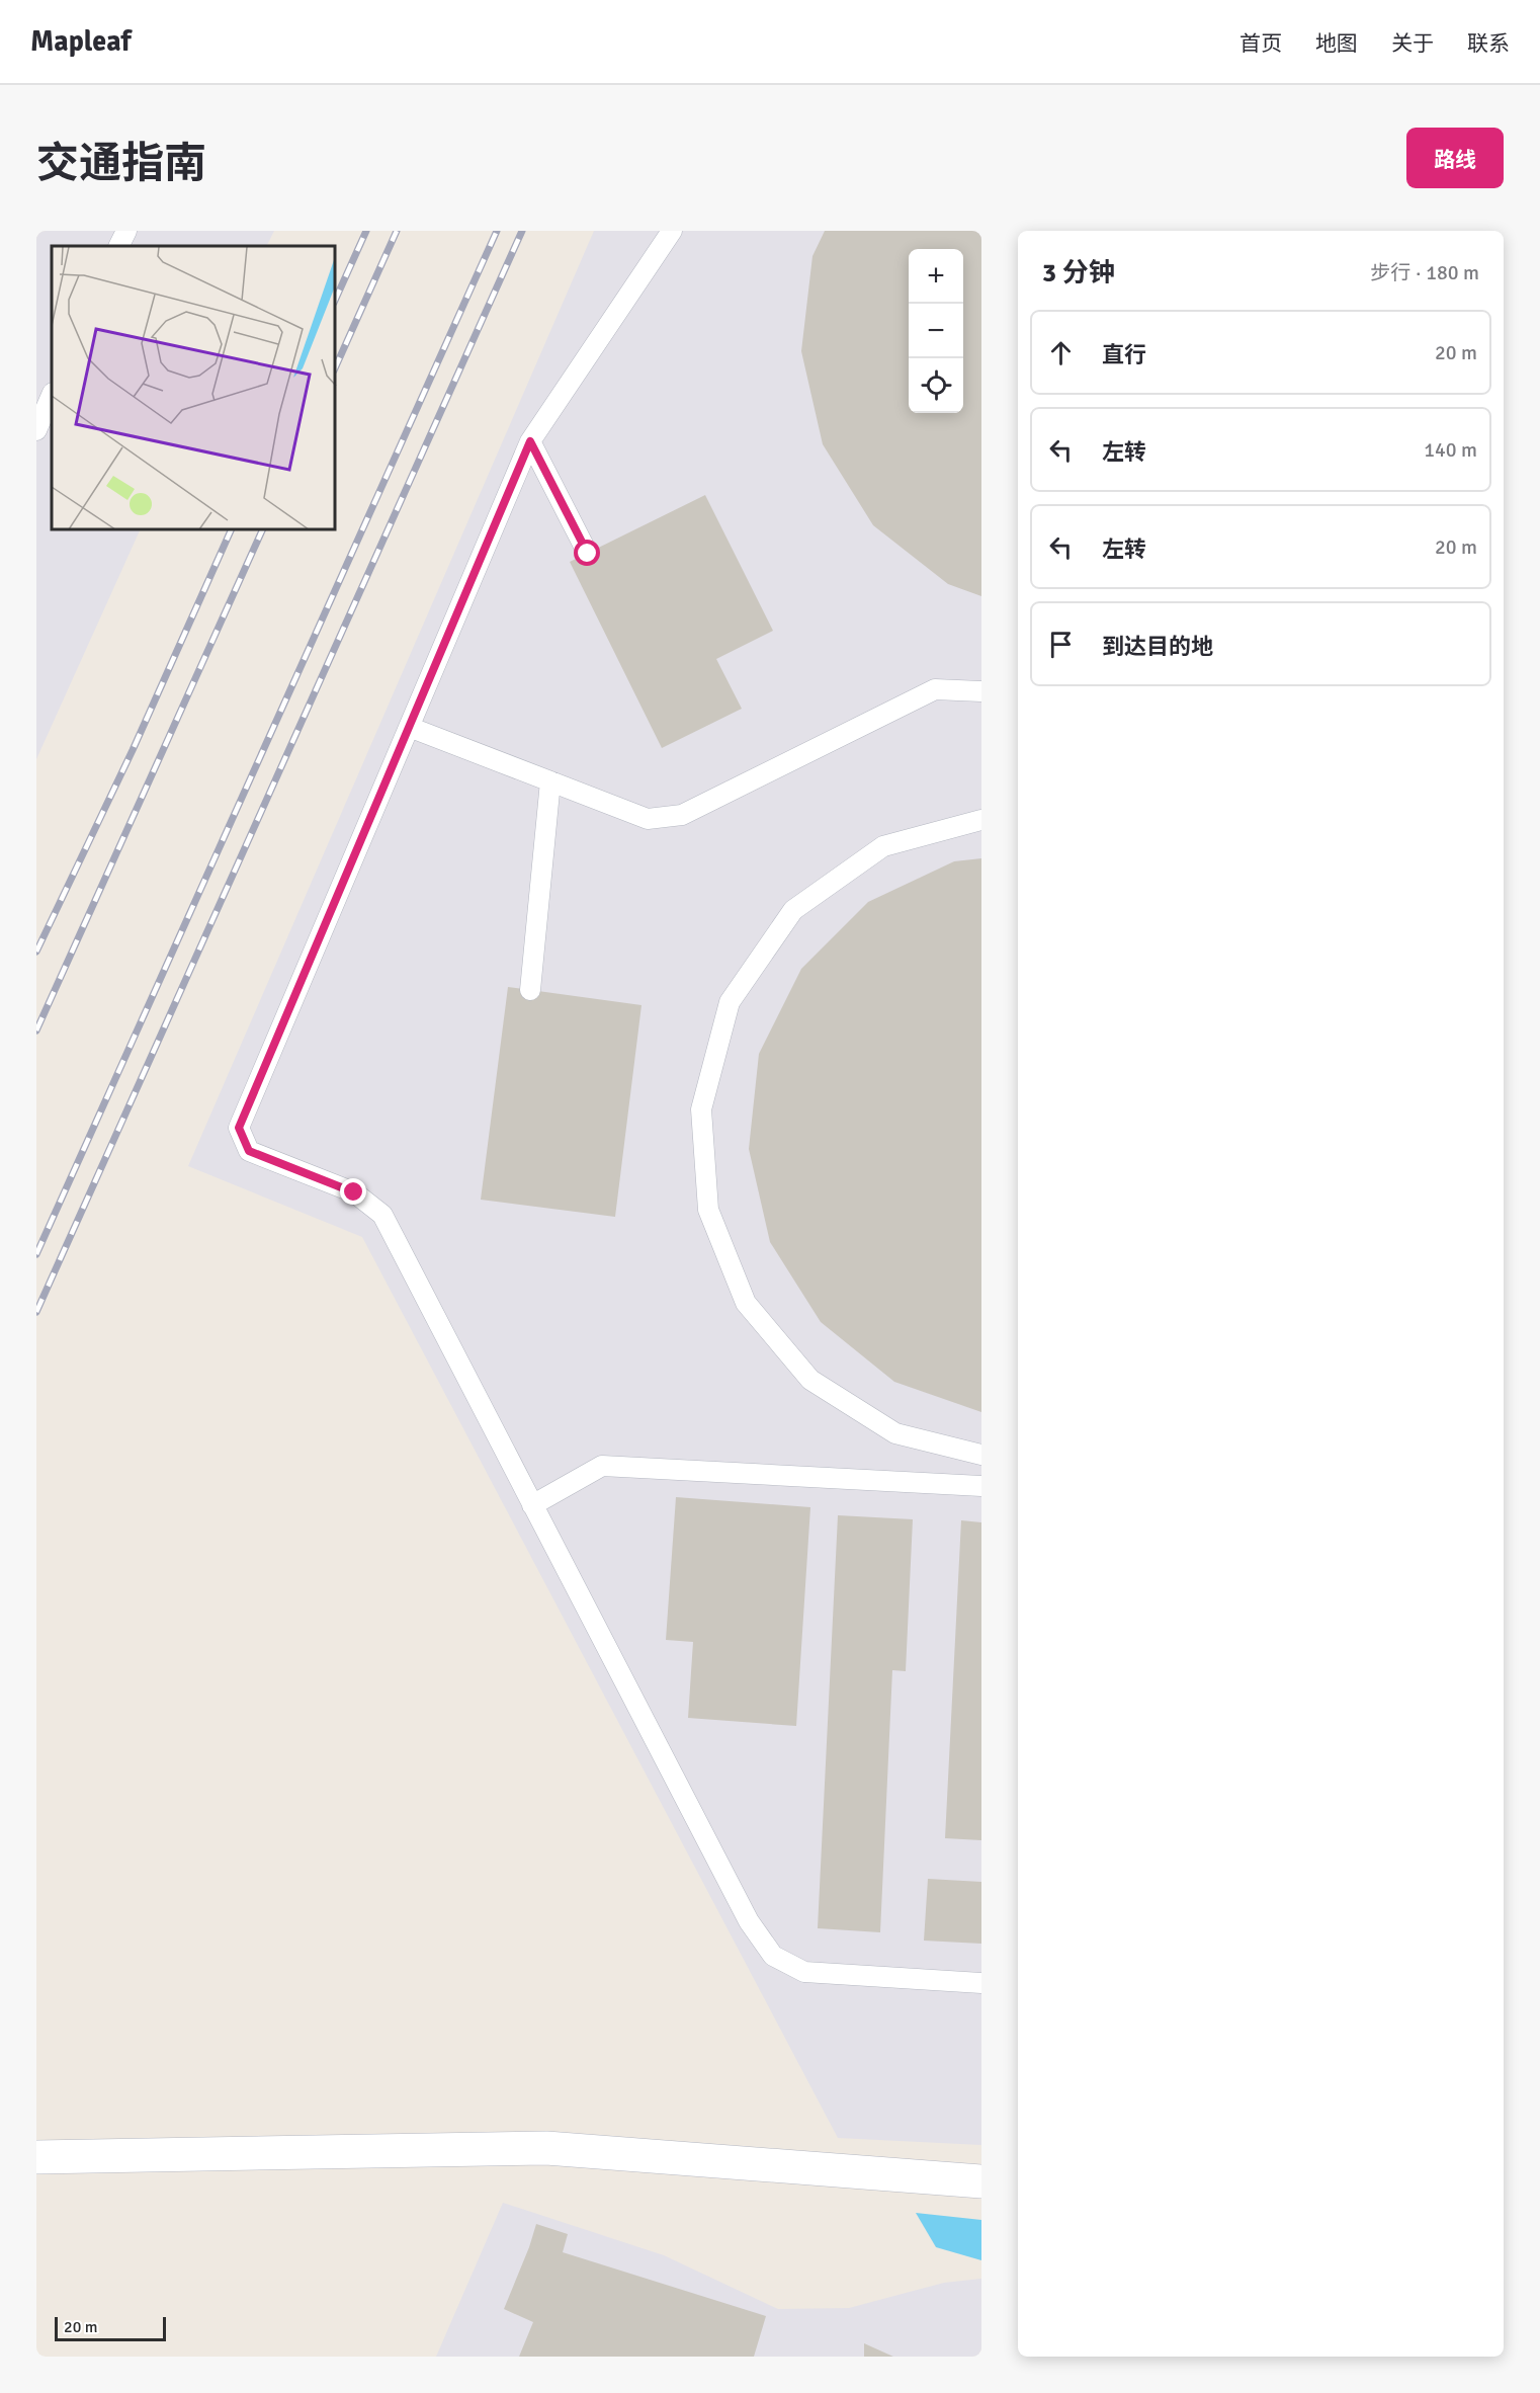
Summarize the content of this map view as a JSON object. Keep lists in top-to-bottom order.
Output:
{
  "scale_bar": "20 m",
  "page": {
    "header": "Mapleaf",
    "nav": [
      "首页",
      "地图",
      "关于",
      "联系"
    ],
    "title": "交通指南",
    "buttons": "路线",
    "heading": ["3 分钟", "步行 · 180 m"],
    "map_buttons": ["+", "−"],
    "list": [
      ["直行", "20 m"],
      ["左转", "140 m"],
      ["左转", "20 m"],
      "到达目的地"
    ],
    "scale": "20 m"
  }
}
